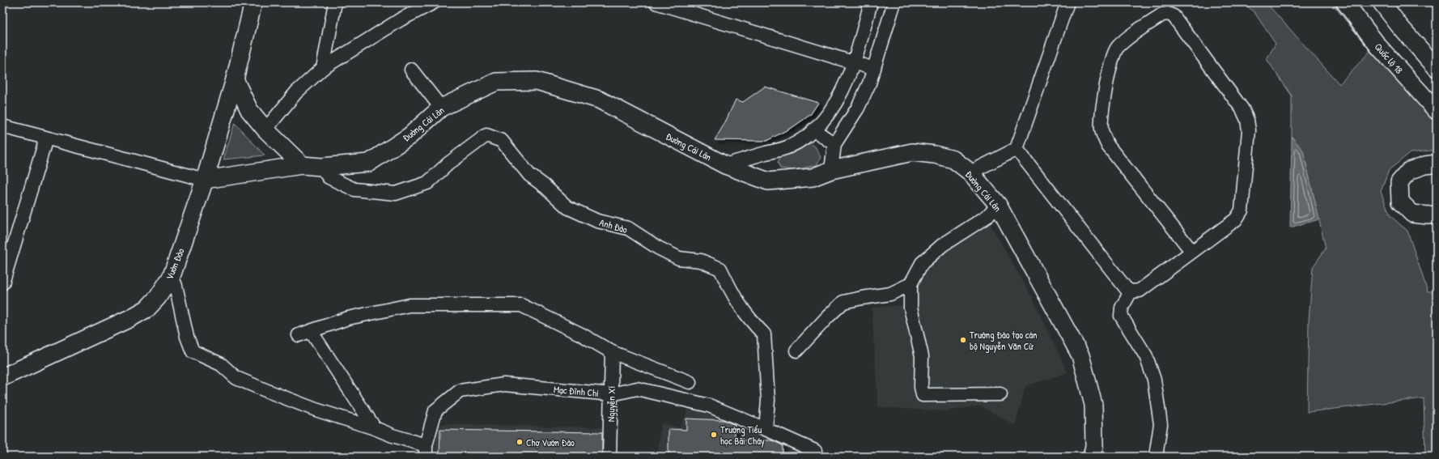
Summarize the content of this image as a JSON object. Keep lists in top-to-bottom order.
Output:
{
  "streets": {
    "main road": ["Quốc lộ 18", "Đường Cái Lân", "Vườn Đào"],
    "street": ["Anh Đào", "Mạc Đĩnh Chi", "Nguyễn Xí"]
  },
  "crossings": [
    ["Đường Cái Lân", "Anh Đào"],
    ["Đường Cái Lân", "Vườn Đào"],
    ["Anh Đào", "Mạc Đĩnh Chi"],
    ["Mạc Đĩnh Chi", "Nguyễn Xí"]
  ],
  "places": ["Trường Đào tạo cán bộ Nguyễn Văn Cừ", "Trường Tiểu học Bãi Cháy", "Chợ Vườn Đào"]
}
